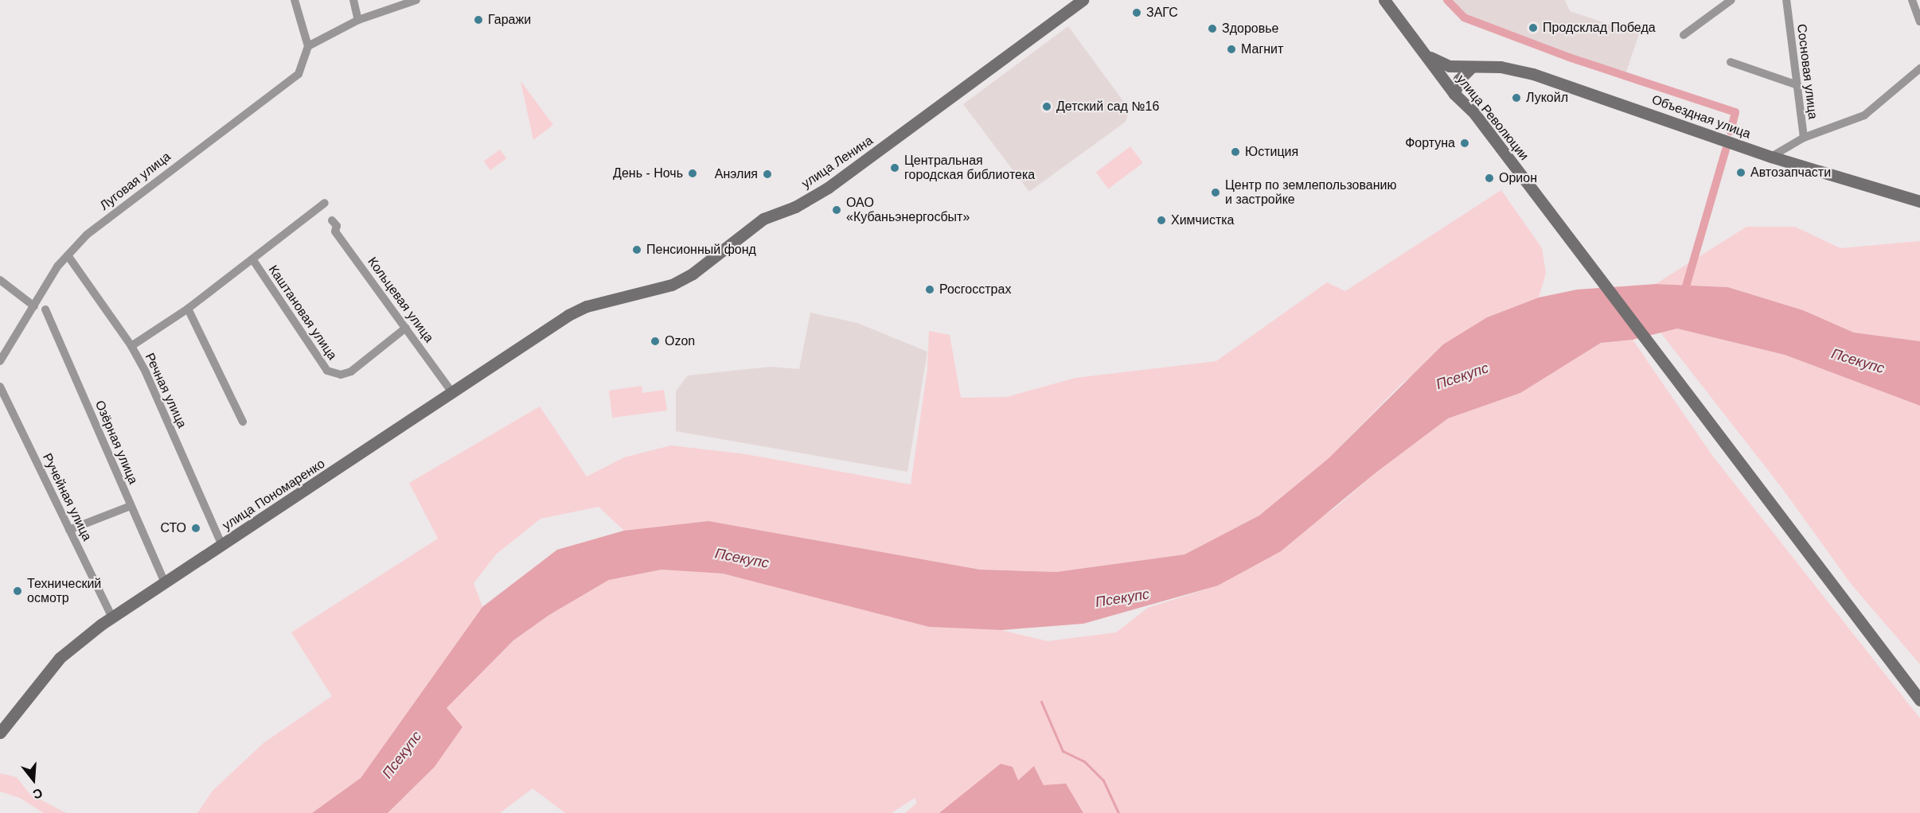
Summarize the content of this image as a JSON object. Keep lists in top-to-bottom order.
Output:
{
  "streets": {
    "street": [
      "Сосновая улица",
      "Объездная улица",
      "улица Революции",
      "улица Ленина",
      "Луговая улица",
      "Кольцевая улица",
      "Каштановая улица",
      "Речная улица",
      "Озёрная улица",
      "улица Пономаренко",
      "Ручейная улица"
    ]
  },
  "crossings": [
    ["Сосновая улица", "Объездная улица"],
    ["Объездная улица", "улица Революции"],
    ["улица Ленина", "улица Пономаренко"],
    ["Луговая улица", "Речная улица"],
    ["Кольцевая улица", "Каштановая улица"],
    ["Кольцевая улица", "улица Пономаренко"],
    ["Речная улица", "улица Пономаренко"],
    ["Озёрная улица", "улица Пономаренко"],
    ["улица Пономаренко", "Ручейная улица"]
  ],
  "water": ["Псекупс"],
  "places": [
    "ЗАГС",
    "Гаражи",
    "Продсклад Победа",
    "Здоровье",
    "Магнит",
    "Лукойл",
    "Детский сад №16",
    "Фортуна",
    "Юстиция",
    "Центральная городская библиотека",
    "Автозапчасти",
    "День - Ночь",
    "Анэлия",
    "Орион",
    "Центр по землепользованию и застройке",
    "ОАО «Кубаньэнергосбыт»",
    "Химчистка",
    "Пенсионный фонд",
    "Росгосстрах",
    "Ozon",
    "СТО",
    "Технический осмотр"
  ],
  "north": "bottom"
}
